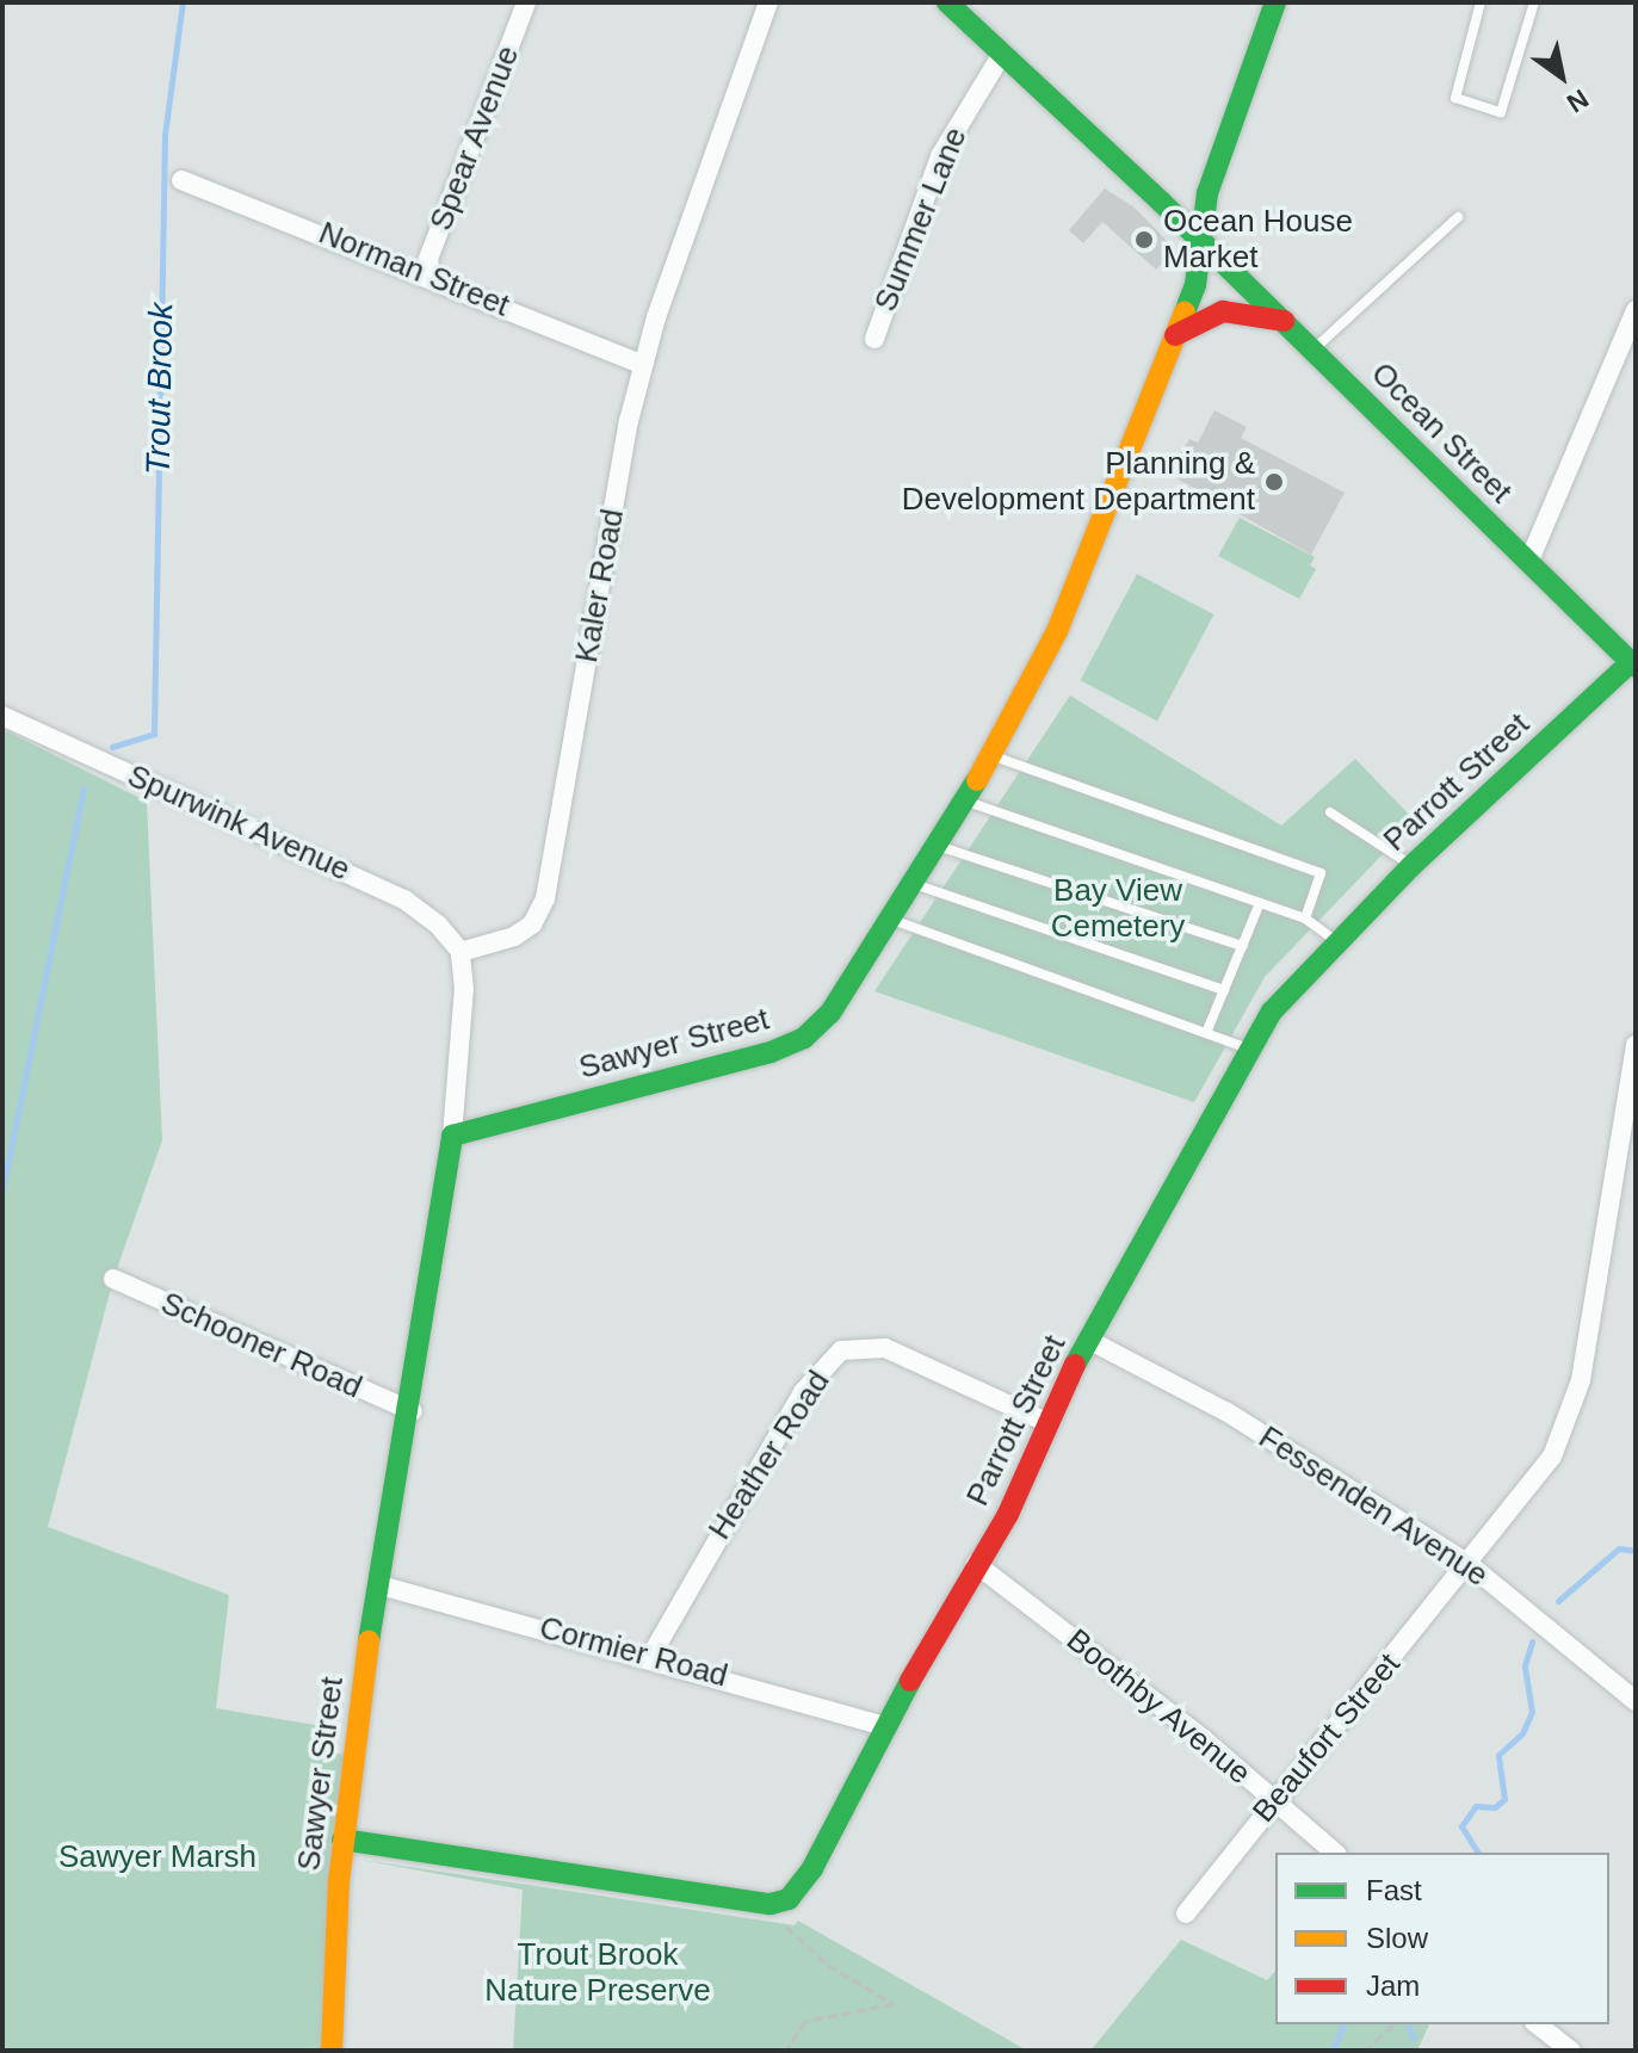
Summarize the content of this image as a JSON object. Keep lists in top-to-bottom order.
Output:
{
  "streets": {
    "street": [
      "Spear Avenue",
      "Summer Lane",
      "Norman Street",
      "Ocean Street",
      "Kaler Road",
      "Parrott Street",
      "Spurwink Avenue",
      "Sawyer Street",
      "Schooner Road",
      "Heather Road",
      "Fessenden Avenue",
      "Cormier Road",
      "Boothby Avenue",
      "Beaufort Street"
    ]
  },
  "crossings": [
    ["Spear Avenue", "Norman Street"],
    ["Summer Lane", "Ocean Street"],
    ["Norman Street", "Kaler Road"],
    ["Ocean Street", "Parrott Street"],
    ["Ocean Street", "Sawyer Street"],
    ["Kaler Road", "Spurwink Avenue"],
    ["Parrott Street", "Heather Road"],
    ["Parrott Street", "Fessenden Avenue"],
    ["Parrott Street", "Cormier Road"],
    ["Parrott Street", "Boothby Avenue"],
    ["Sawyer Street", "Schooner Road"],
    ["Sawyer Street", "Cormier Road"],
    ["Heather Road", "Cormier Road"],
    ["Fessenden Avenue", "Beaufort Street"],
    ["Boothby Avenue", "Beaufort Street"]
  ],
  "water": ["Trout Brook"],
  "parks": ["Bay View Cemetery", "Sawyer Marsh", "Trout Brook Nature Preserve"],
  "places": ["Ocean House Market", "Planning & Development Department"],
  "legend": ["Fast", "Slow", "Jam"],
  "north": "bottom right"
}
